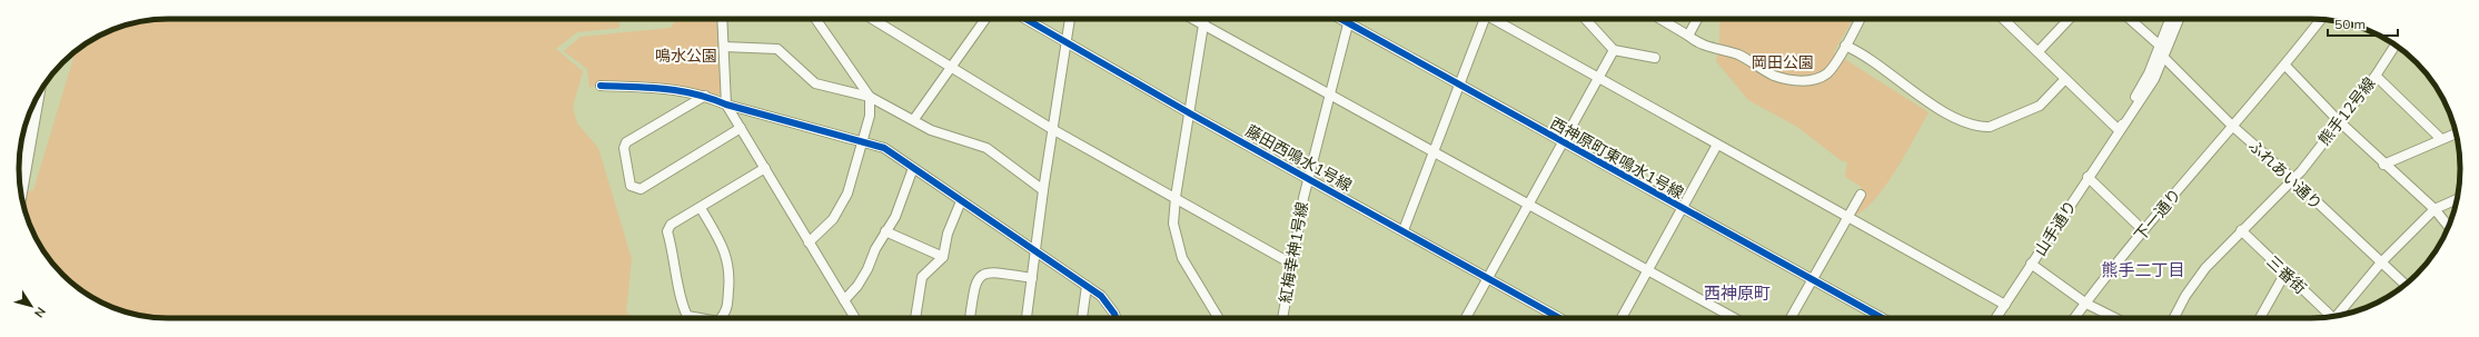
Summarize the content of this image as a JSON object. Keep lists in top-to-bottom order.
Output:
{
  "streets": {
    "street": [
      "熊手12号線",
      "藤田西鳴水1号線",
      "西神原町東鳴水1号線",
      "ふれあい通り",
      "下一通り",
      "山手通り",
      "紅梅幸神1号線",
      "三番街"
    ]
  },
  "crossings": [
    ["熊手12号線", "ふれあい通り"],
    ["藤田西鳴水1号線", "紅梅幸神1号線"],
    ["西神原町東鳴水1号線", "紅梅幸神1号線"],
    ["ふれあい通り", "下一通り"],
    ["ふれあい通り", "山手通り"]
  ],
  "districts": ["熊手二丁目", "西神原町"],
  "parks": ["鳴水公園", "岡田公園"],
  "scale_bar": "50 m",
  "north": "bottom right"
}
